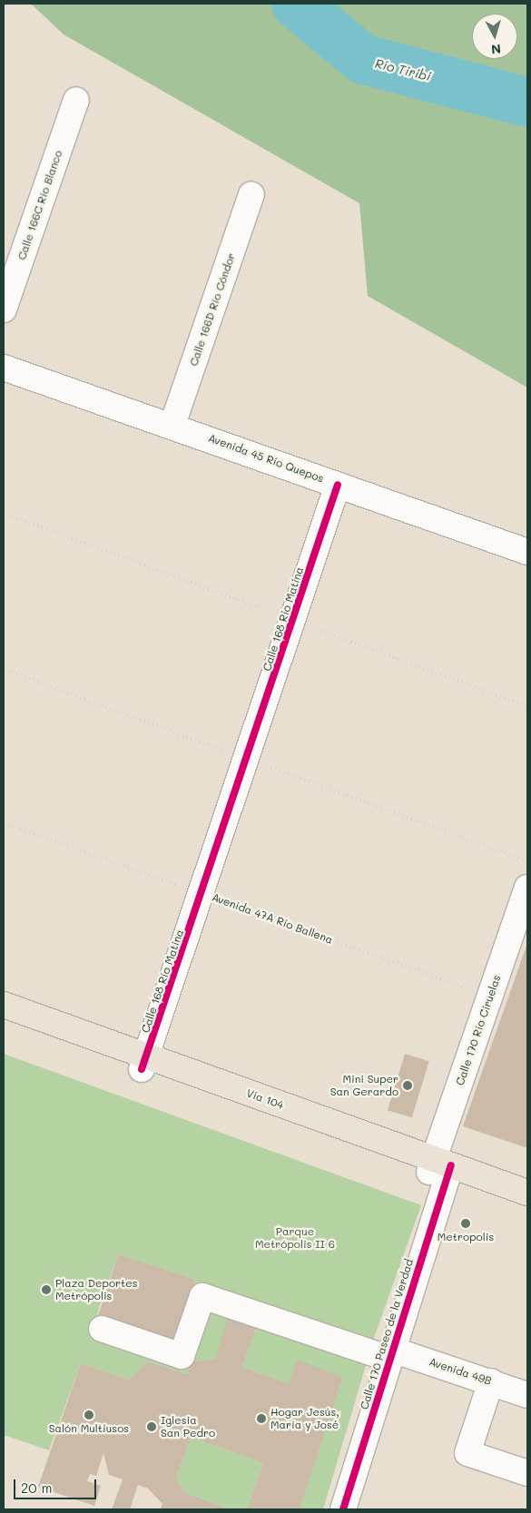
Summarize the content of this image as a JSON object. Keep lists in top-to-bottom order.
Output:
{
  "streets": {
    "main road": ["Vía 104"],
    "street": [
      "Calle 166C Río Blanco",
      "Calle 166D Río Cóndor",
      "Avenida 45 Río Quepos",
      "Calle 168 Río Matina",
      "Calle 170 Río Ciruelas",
      "Calle 170 Paseo de la Verdad",
      "Avenida 49B"
    ],
    "path": ["Avenida 47A Río Ballena"]
  },
  "crossings": [
    ["Calle 166D Río Cóndor", "Avenida 45 Río Quepos"],
    ["Avenida 45 Río Quepos", "Calle 168 Río Matina"],
    ["Calle 168 Río Matina", "Avenida 47A Río Ballena"],
    ["Calle 168 Río Matina", "Vía 104"],
    ["Avenida 47A Río Ballena", "Calle 170 Río Ciruelas"],
    ["Calle 170 Río Ciruelas", "Vía 104"],
    ["Calle 170 Río Ciruelas", "Calle 170 Paseo de la Verdad"],
    ["Vía 104", "Calle 170 Paseo de la Verdad"],
    ["Calle 170 Paseo de la Verdad", "Avenida 49B"]
  ],
  "water": ["Río Tiribí"],
  "parks": ["Parque Metrópolis II 6"],
  "places": [
    "Mini Super San Gerardo",
    "Metropolis",
    "Plaza Deportes Metrópolis",
    "Salón Multiusos",
    "Hogar Jesús, María y José",
    "Iglesia San Pedro"
  ],
  "scale_bar": "20 m",
  "north": "bottom"
}
